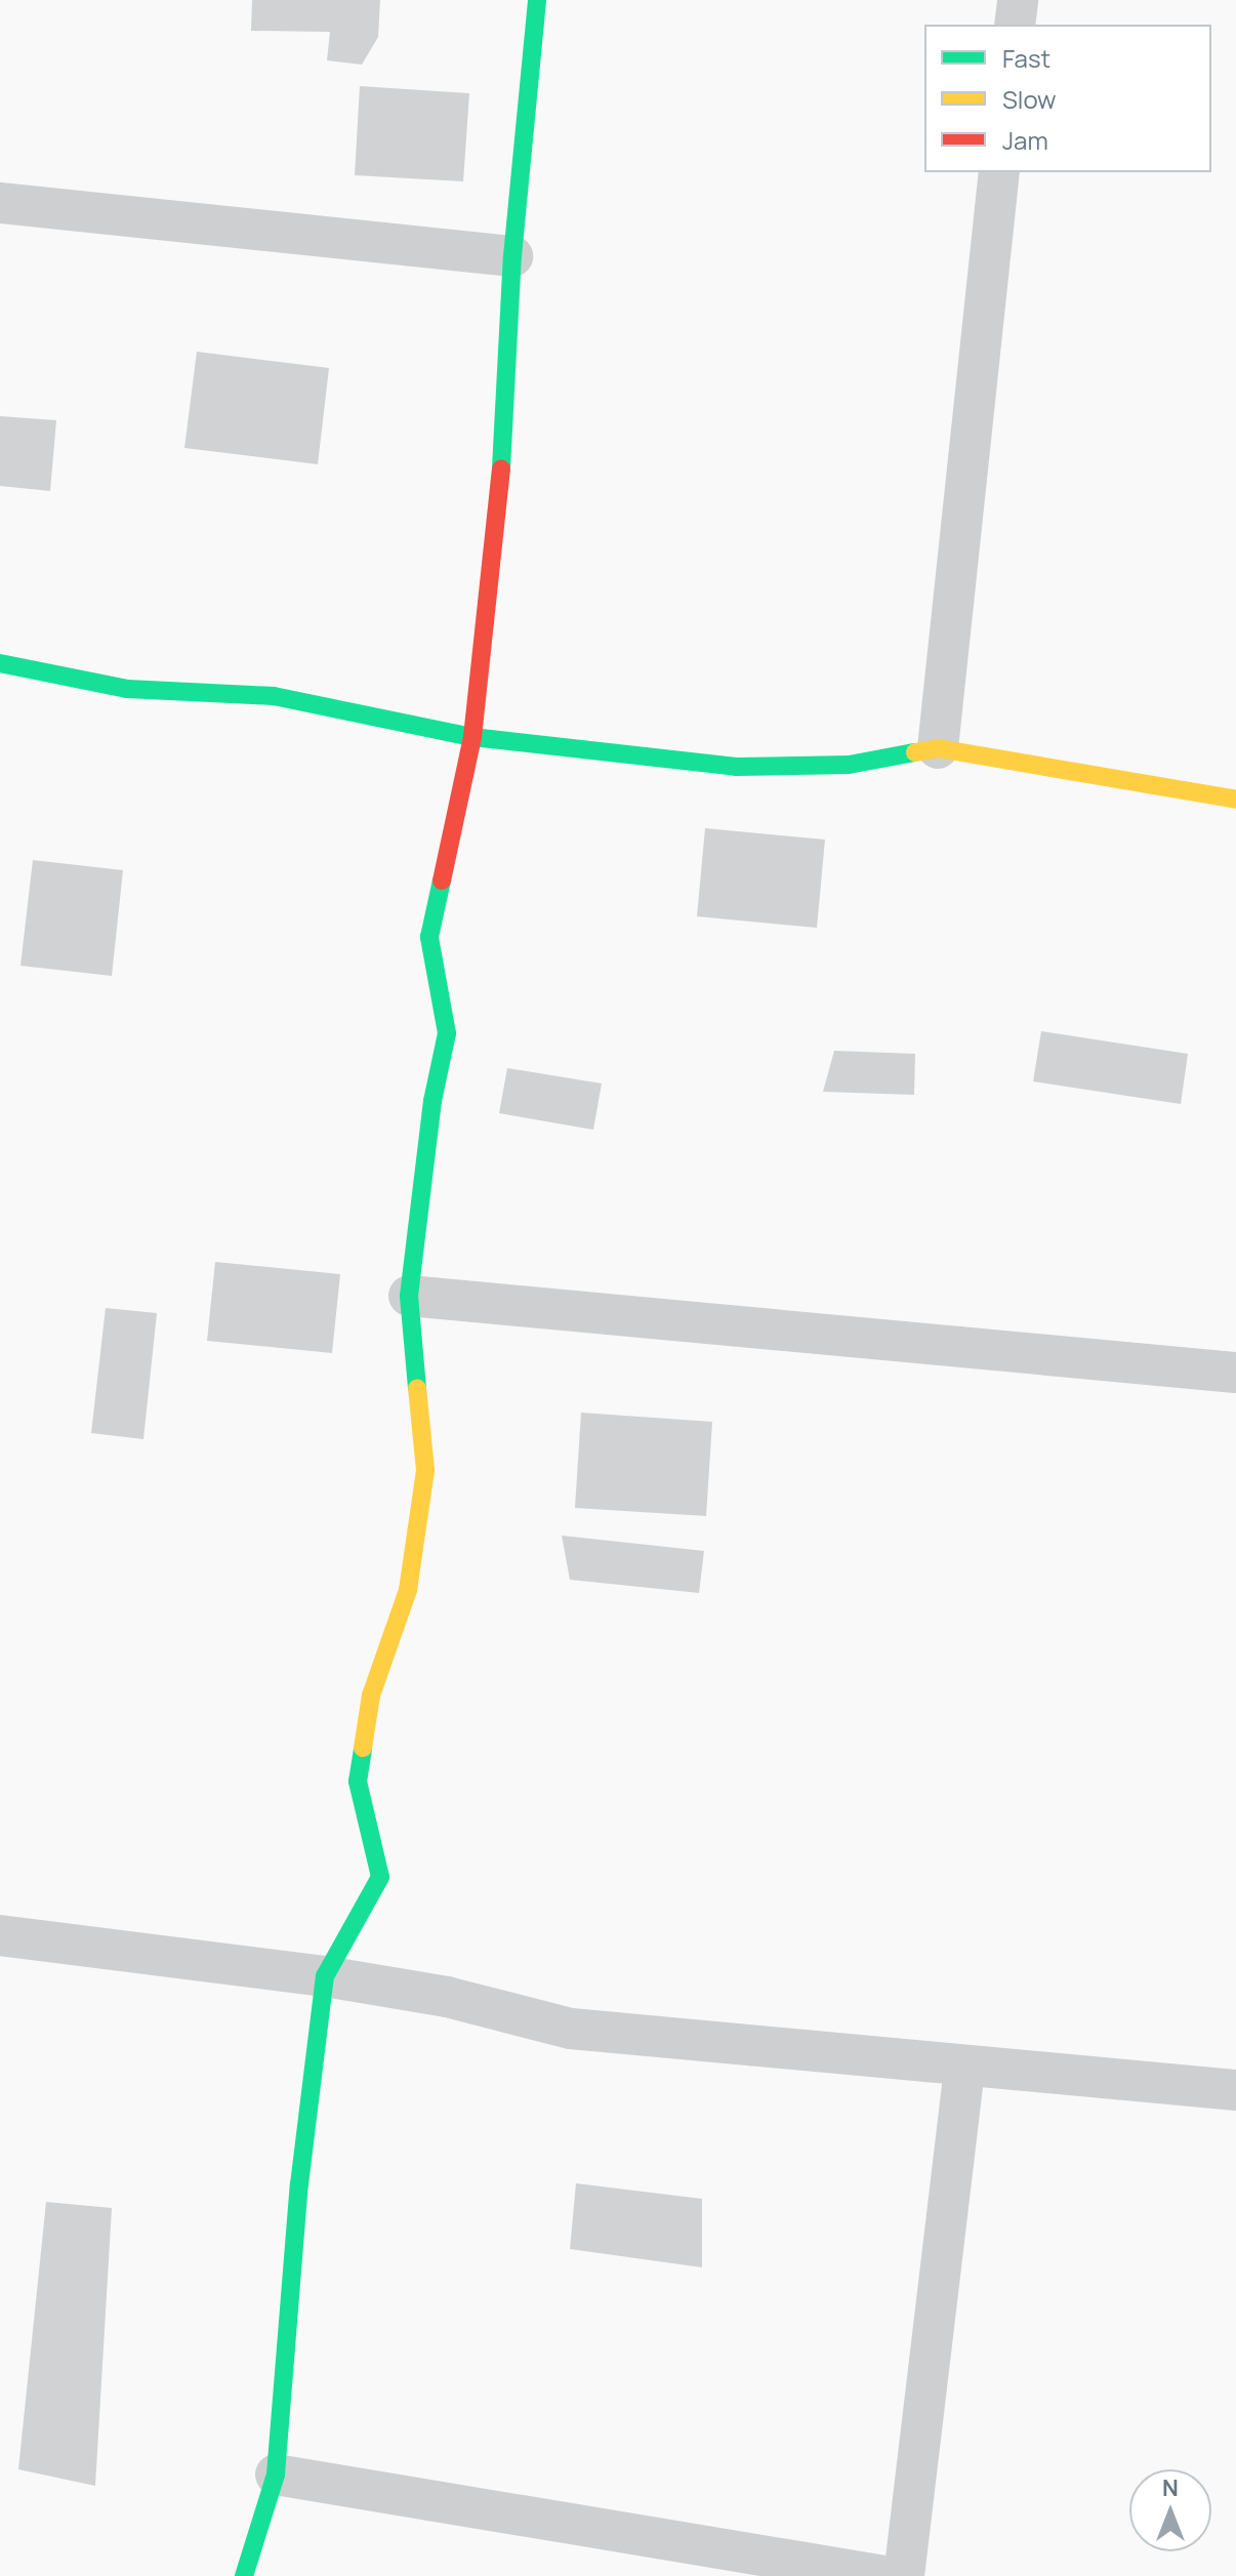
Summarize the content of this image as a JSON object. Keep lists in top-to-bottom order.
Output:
{
  "legend": ["Fast", "Slow", "Jam"],
  "north": "top"
}
